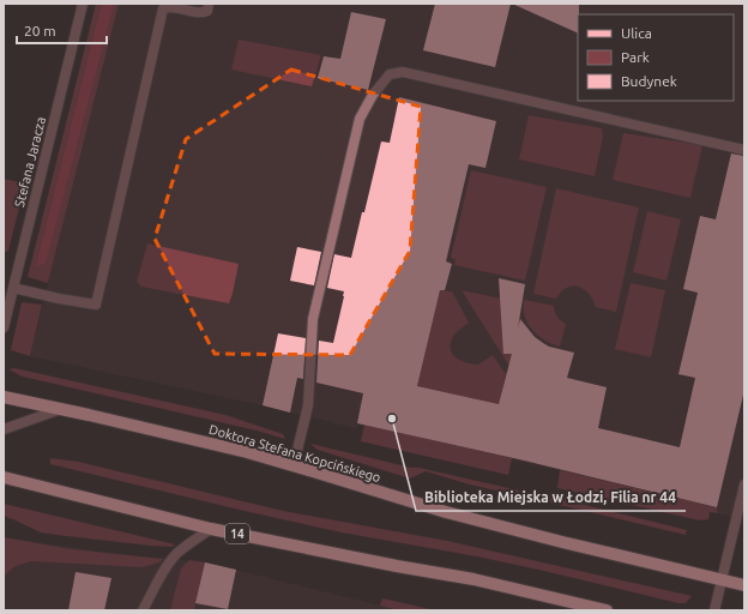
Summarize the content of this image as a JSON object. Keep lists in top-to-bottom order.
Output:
{
  "streets": {
    "main road": ["Doktora Stefana Kopcińskiego", "14"],
    "street": ["Stefana Jaracza"]
  },
  "places": ["Biblioteka Miejska w Łodzi, Filia nr 44"],
  "legend": ["Ulica", "Park", "Budynek"],
  "scale_bar": "20 m"
}
